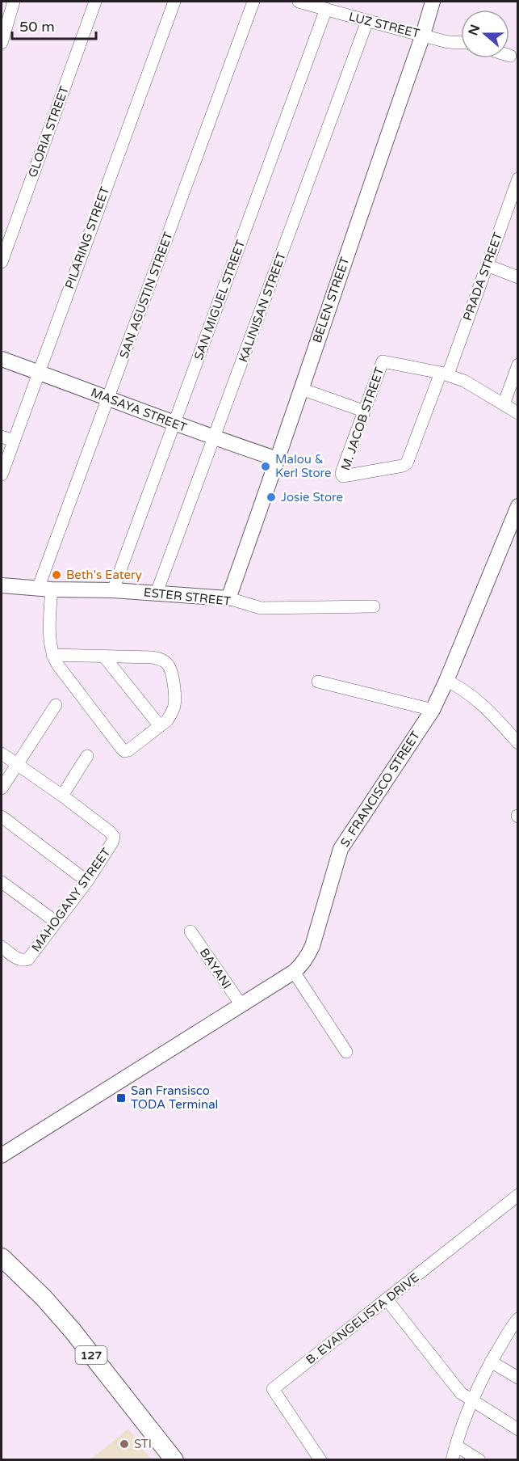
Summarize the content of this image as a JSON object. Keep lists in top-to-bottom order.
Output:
{
  "streets": {
    "main road": ["127"],
    "street": [
      "LUZ STREET",
      "GLORIA STREET",
      "PILARING STREET",
      "PRADA STREET",
      "SAN AGUSTIN STREET",
      "SAN MIGUEL STREET",
      "BELEN STREET",
      "KALINISAN STREET",
      "MASAYA STREET",
      "M. JACOB STREET",
      "ESTER STREET",
      "S. FRANCISCO STREET",
      "MAHOGANY STREET",
      "BAYANI",
      "B. EVANGELISTA DRIVE"
    ]
  },
  "crossings": [
    ["LUZ STREET", "SAN MIGUEL STREET"],
    ["LUZ STREET", "BELEN STREET"],
    ["LUZ STREET", "KALINISAN STREET"],
    ["PILARING STREET", "MASAYA STREET"],
    ["PRADA STREET", "M. JACOB STREET"],
    ["SAN AGUSTIN STREET", "MASAYA STREET"],
    ["SAN AGUSTIN STREET", "ESTER STREET"],
    ["SAN MIGUEL STREET", "MASAYA STREET"],
    ["SAN MIGUEL STREET", "ESTER STREET"],
    ["BELEN STREET", "MASAYA STREET"],
    ["BELEN STREET", "ESTER STREET"],
    ["KALINISAN STREET", "MASAYA STREET"],
    ["KALINISAN STREET", "ESTER STREET"],
    ["S. FRANCISCO STREET", "BAYANI"]
  ],
  "places": {
    "other": [
      "Malou & Kerl Store",
      "Josie Store",
      "Beth's Eatery",
      "STI"
    ],
    "transit": ["San Fransisco TODA Terminal"]
  },
  "scale_bar": "50 m",
  "north": "left"
}
